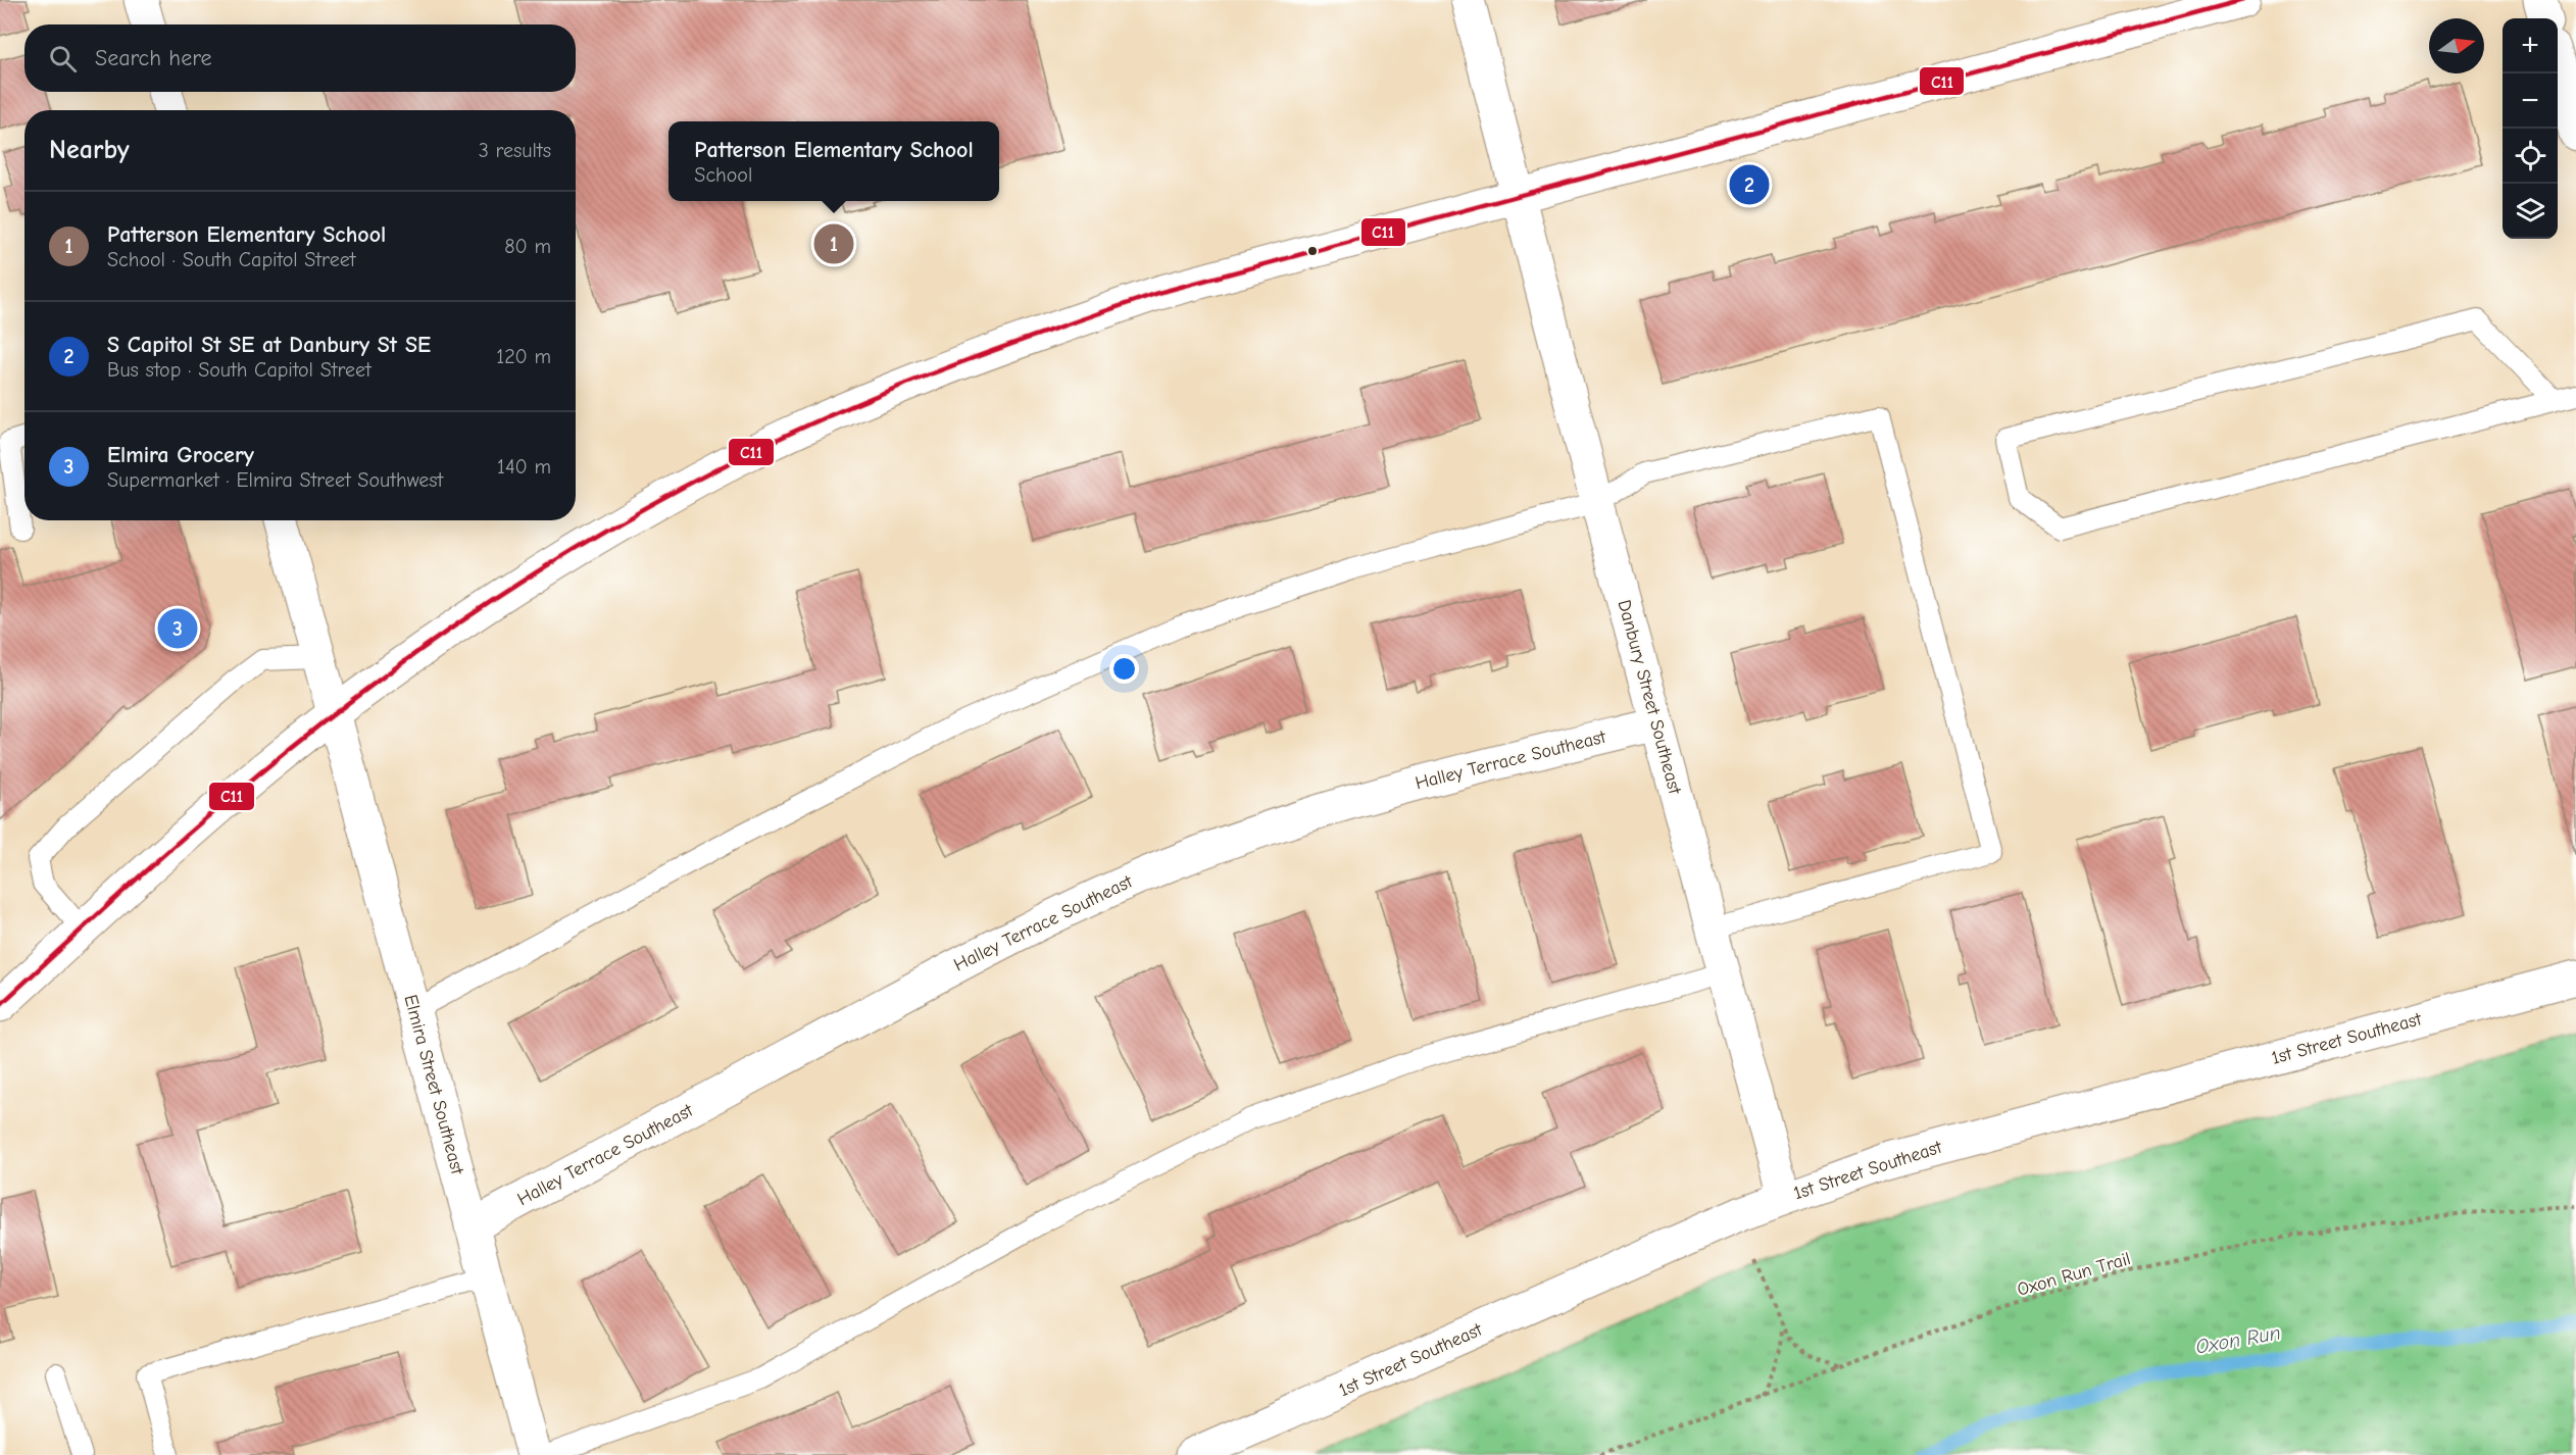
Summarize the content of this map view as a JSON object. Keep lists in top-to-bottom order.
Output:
{
  "streets": {
    "street": [
      "Danbury Street Southeast",
      "Halley Terrace Southeast",
      "1st Street Southeast",
      "Elmira Street Southeast"
    ],
    "path": ["Oxon Run Trail"]
  },
  "crossings": [
    ["Danbury Street Southeast", "Halley Terrace Southeast"],
    ["Danbury Street Southeast", "1st Street Southeast"],
    ["Halley Terrace Southeast", "Elmira Street Southeast"]
  ],
  "water": ["Oxon Run"],
  "lines": ["transit line C11"],
  "north": "right",
  "page": {
    "map_buttons": ["+", "−"],
    "search": "Search here",
    "heading": ["Nearby", "3 results"],
    "popup": ["Patterson Elementary School", "School"],
    "pins": ["2", "1", "3"],
    "list": [
      {
        "mark": "1",
        "name": "Patterson Elementary School",
        "note": "School · South Capitol Street",
        "value": "80 m"
      },
      {
        "mark": "2",
        "name": "S Capitol St SE at Danbury St SE",
        "note": "Bus stop · South Capitol Street",
        "value": "120 m"
      },
      {
        "mark": "3",
        "name": "Elmira Grocery",
        "note": "Supermarket · Elmira Street Southwest",
        "value": "140 m"
      }
    ]
  }
}
